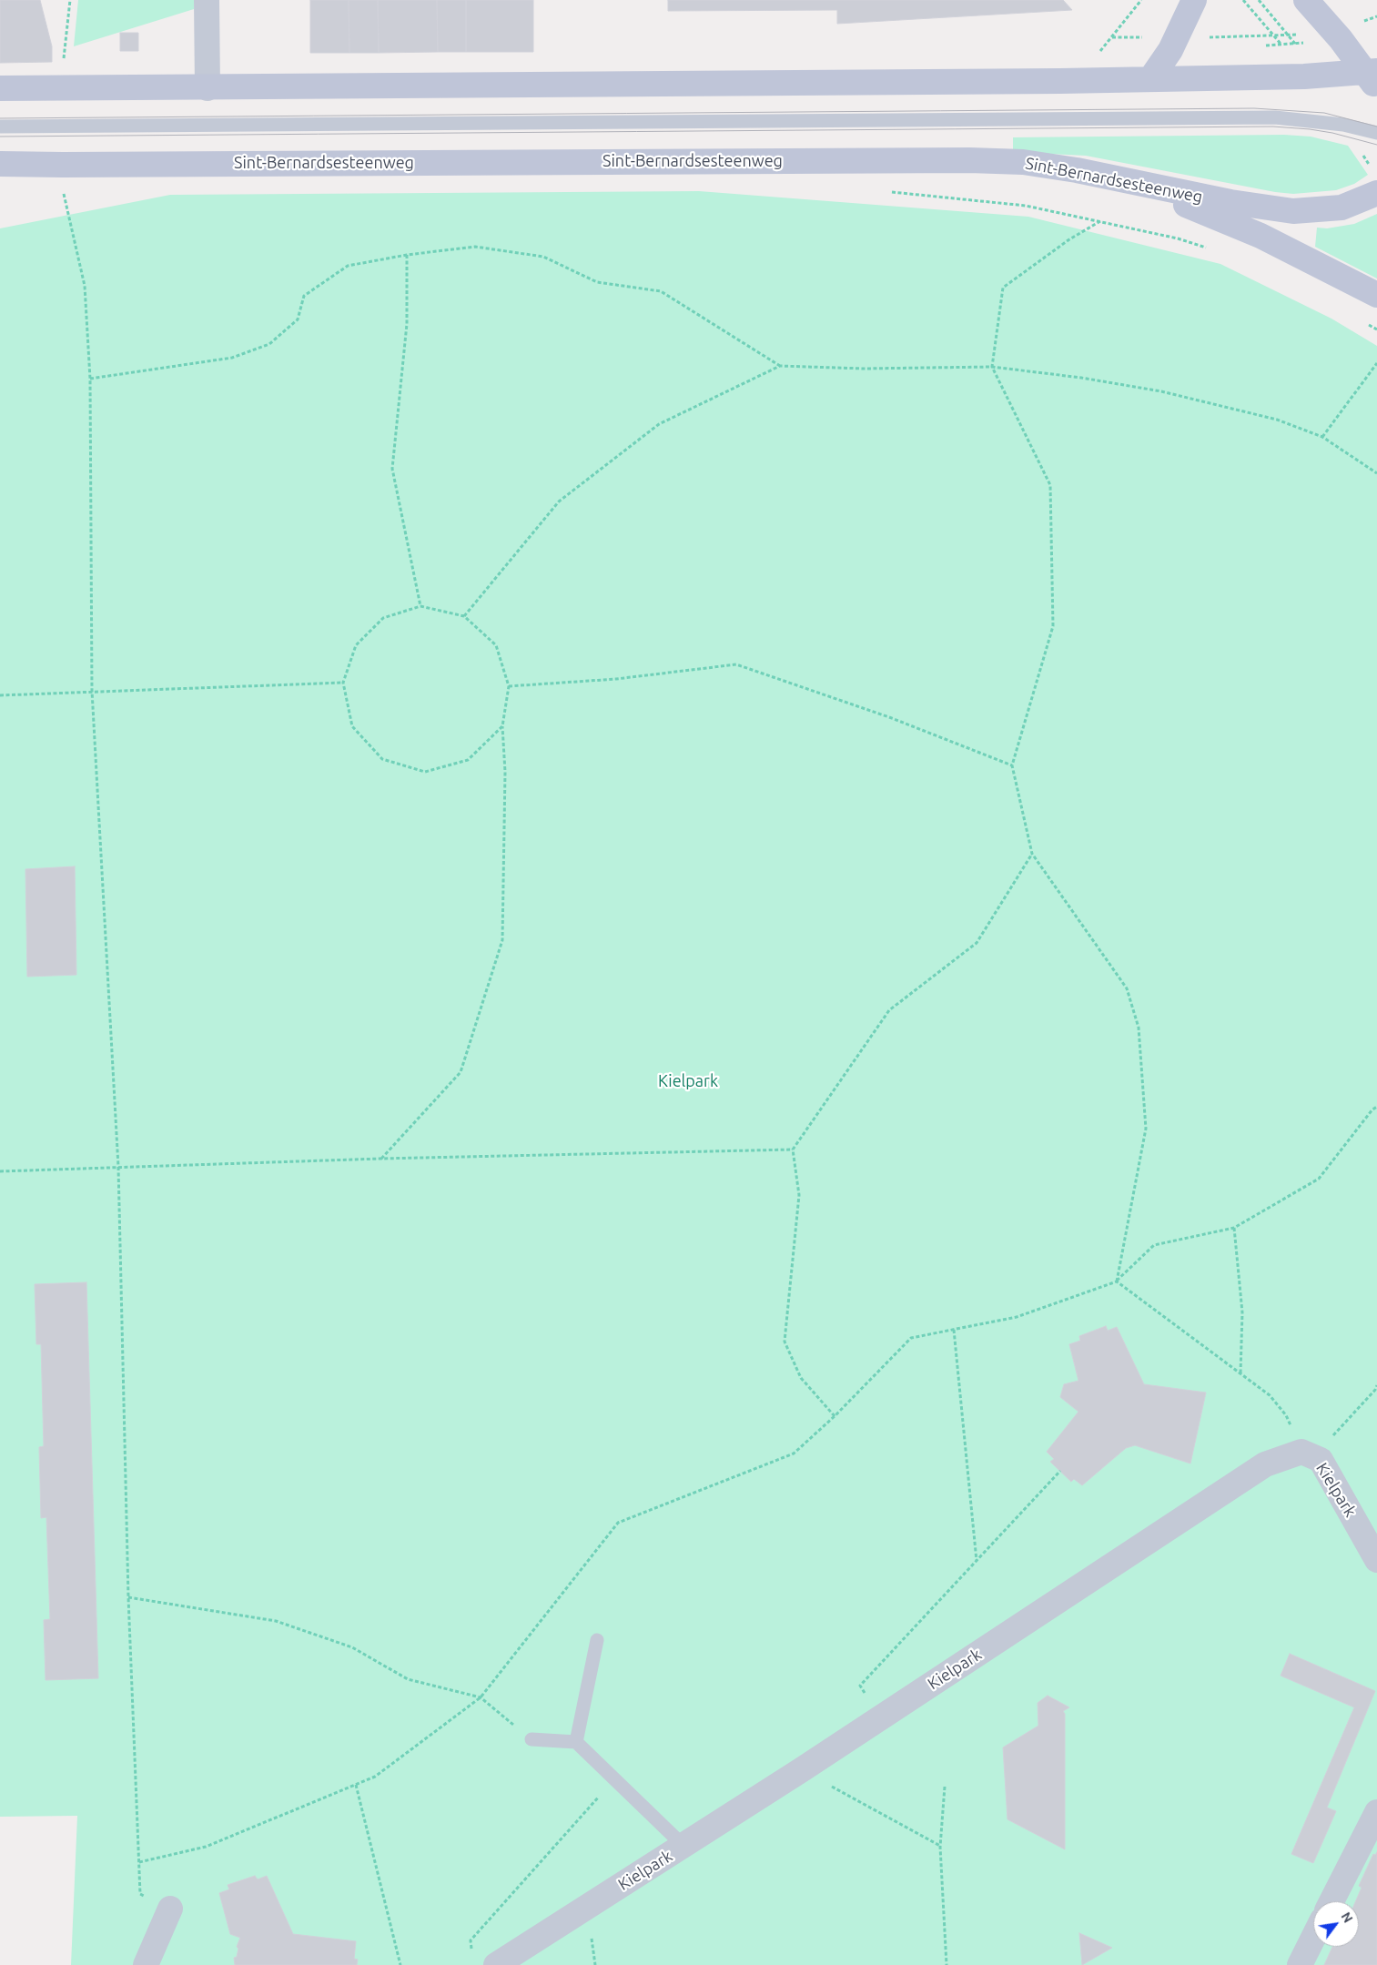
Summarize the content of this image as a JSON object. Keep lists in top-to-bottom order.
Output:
{
  "streets": {
    "street": ["Sint-Bernardsesteenweg", "Kielpark"]
  },
  "parks": ["Kielpark"],
  "north": "top right"
}
